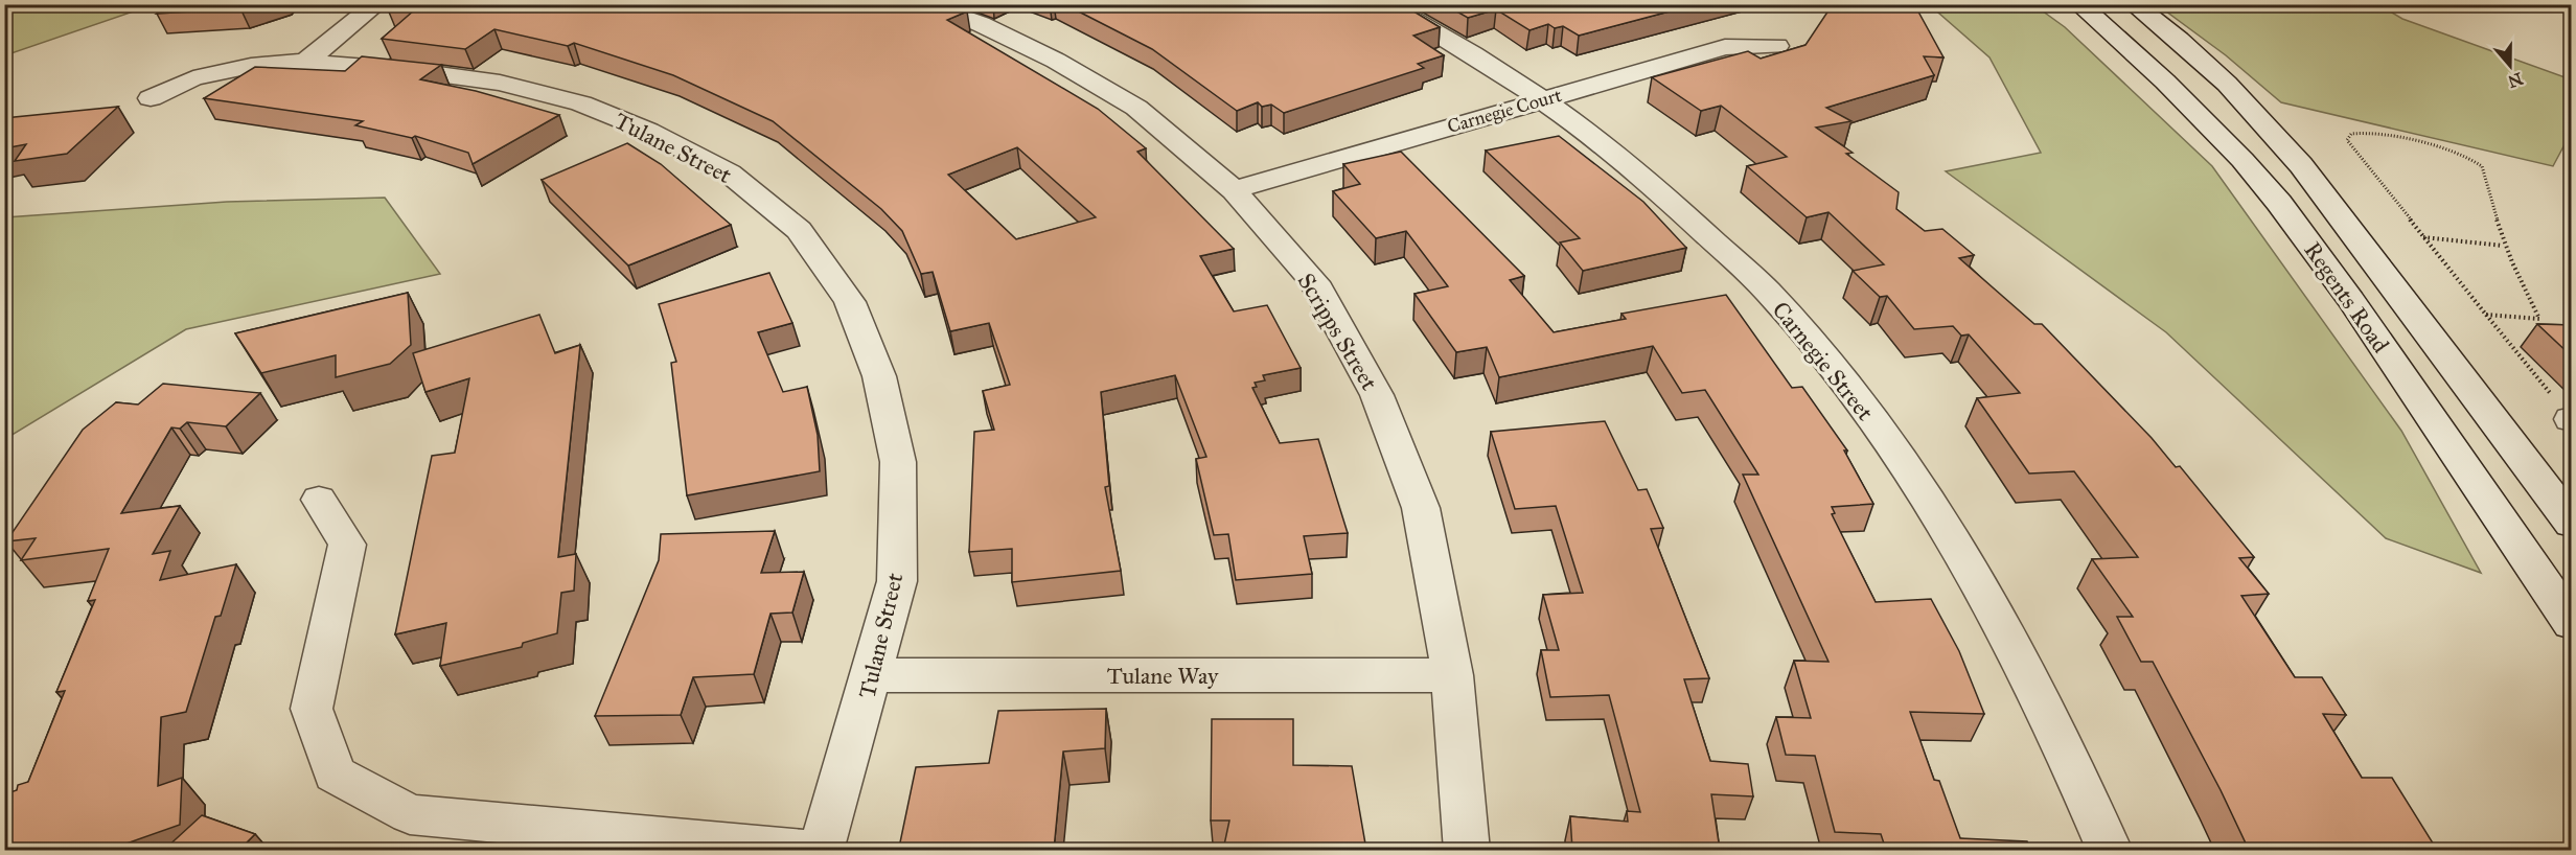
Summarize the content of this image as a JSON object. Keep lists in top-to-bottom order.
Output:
{
  "streets": {
    "street": [
      "Carnegie Court",
      "Tulane Street",
      "Regents Road",
      "Scripps Street",
      "Carnegie Street",
      "Tulane Way"
    ]
  },
  "crossings": [
    ["Carnegie Court", "Scripps Street"],
    ["Carnegie Court", "Carnegie Street"],
    ["Tulane Street", "Tulane Way"],
    ["Scripps Street", "Tulane Way"]
  ],
  "north": "bottom"
}
